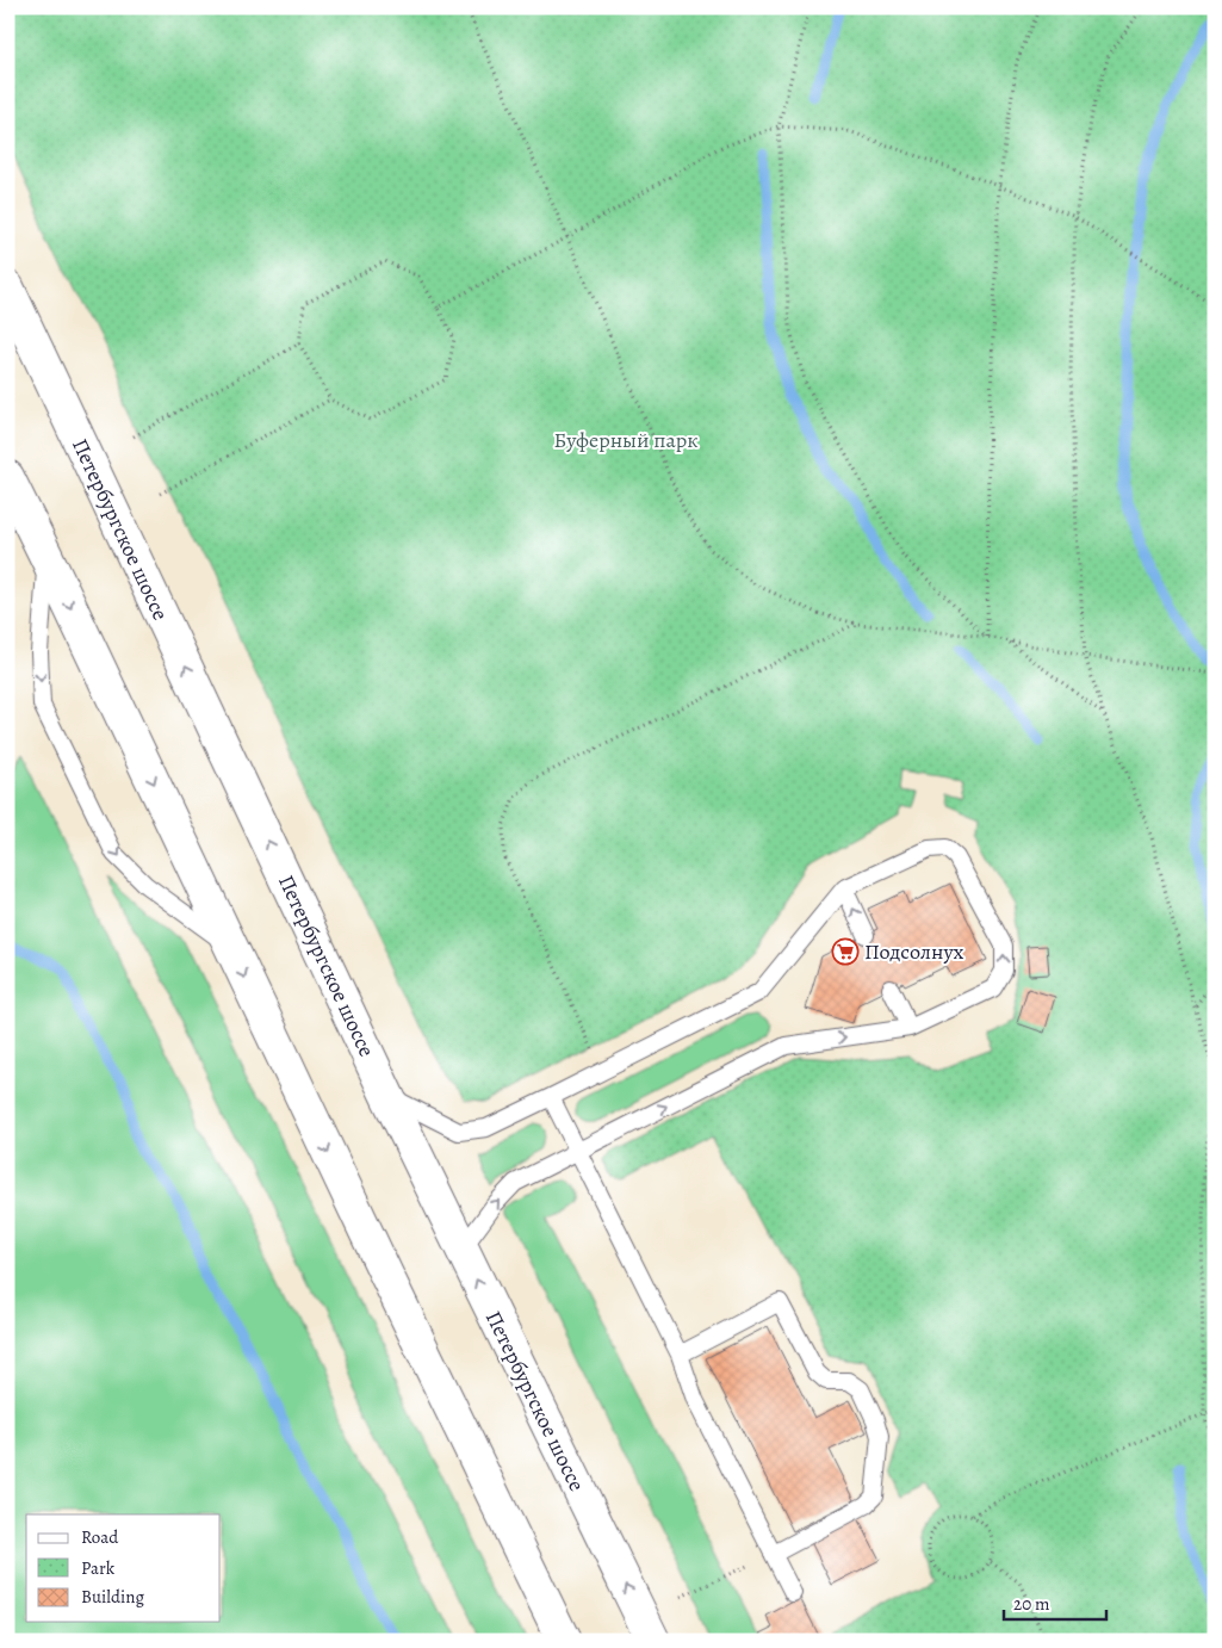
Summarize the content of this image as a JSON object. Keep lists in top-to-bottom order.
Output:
{
  "streets": {
    "main road": ["Петербургское шоссе"]
  },
  "parks": ["Буферный парк"],
  "places": {
    "supermarket": ["Подсолнух"]
  },
  "legend": ["Road", "Park", "Building"],
  "scale_bar": "20 m"
}
